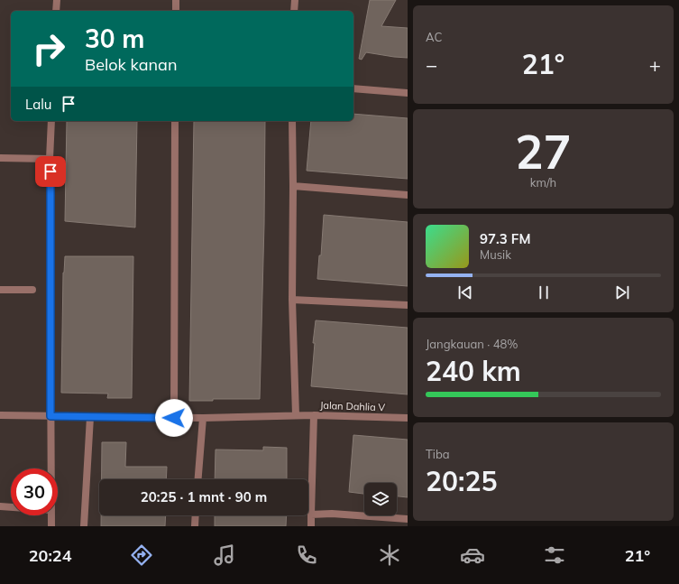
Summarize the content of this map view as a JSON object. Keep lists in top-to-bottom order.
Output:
{
  "streets": {
    "street": ["Jalan Dahlia V"]
  },
  "page": {
    "tile": [
      "AC",
      ["27", "km/h"],
      ["Jangkauan · 48%", "240 km"],
      ["Tiba", "20:25"]
    ],
    "turn": ["30 m", "Belok kanan"],
    "heat": ["−", "21°", "+"],
    "then": "Lalu",
    "song": ["97.3 FM", "Musik"],
    "limit": "30",
    "trip": "20:25 · 1 mnt · 90 m",
    "tabs": ["20:24", "21°"]
  }
}
